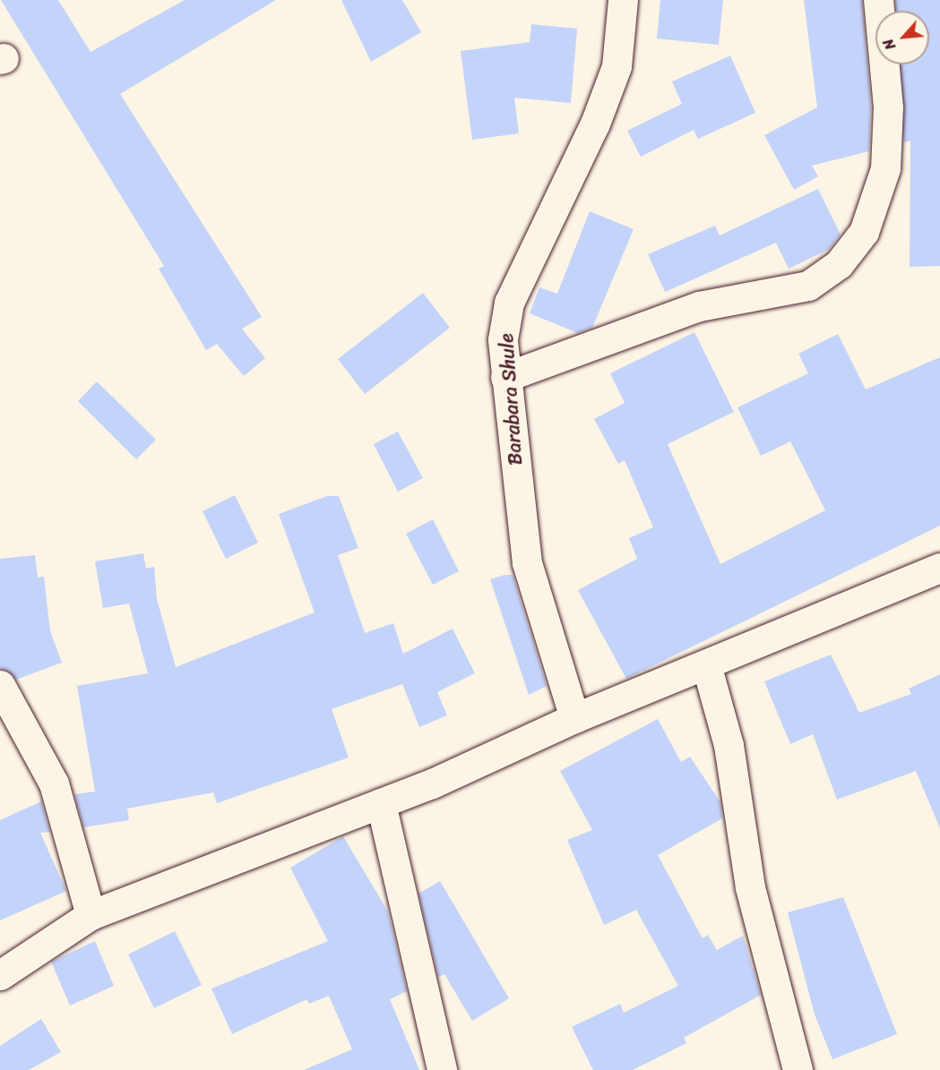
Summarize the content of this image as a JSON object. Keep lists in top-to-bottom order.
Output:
{
  "streets": {
    "street": ["Barabara Shule"]
  },
  "north": "bottom left"
}
